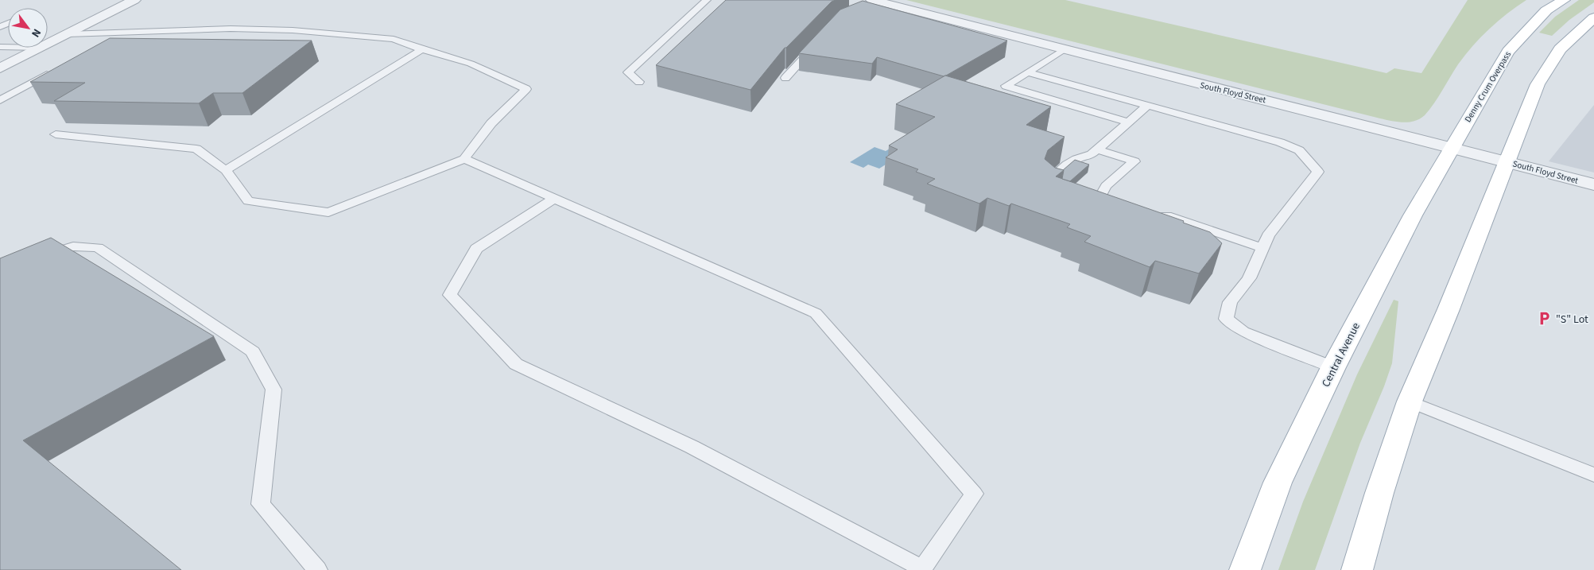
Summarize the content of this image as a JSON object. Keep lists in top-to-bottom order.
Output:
{
  "streets": {
    "main road": ["Denny Crum Overpass", "Central Avenue"],
    "street": ["South Floyd Street"]
  },
  "crossings": [
    ["Denny Crum Overpass", "South Floyd Street"],
    ["Denny Crum Overpass", "Central Avenue"],
    ["South Floyd Street", "Central Avenue"]
  ],
  "places": {
    "parking": ["\"S\" Lot"]
  },
  "north": "bottom right"
}
